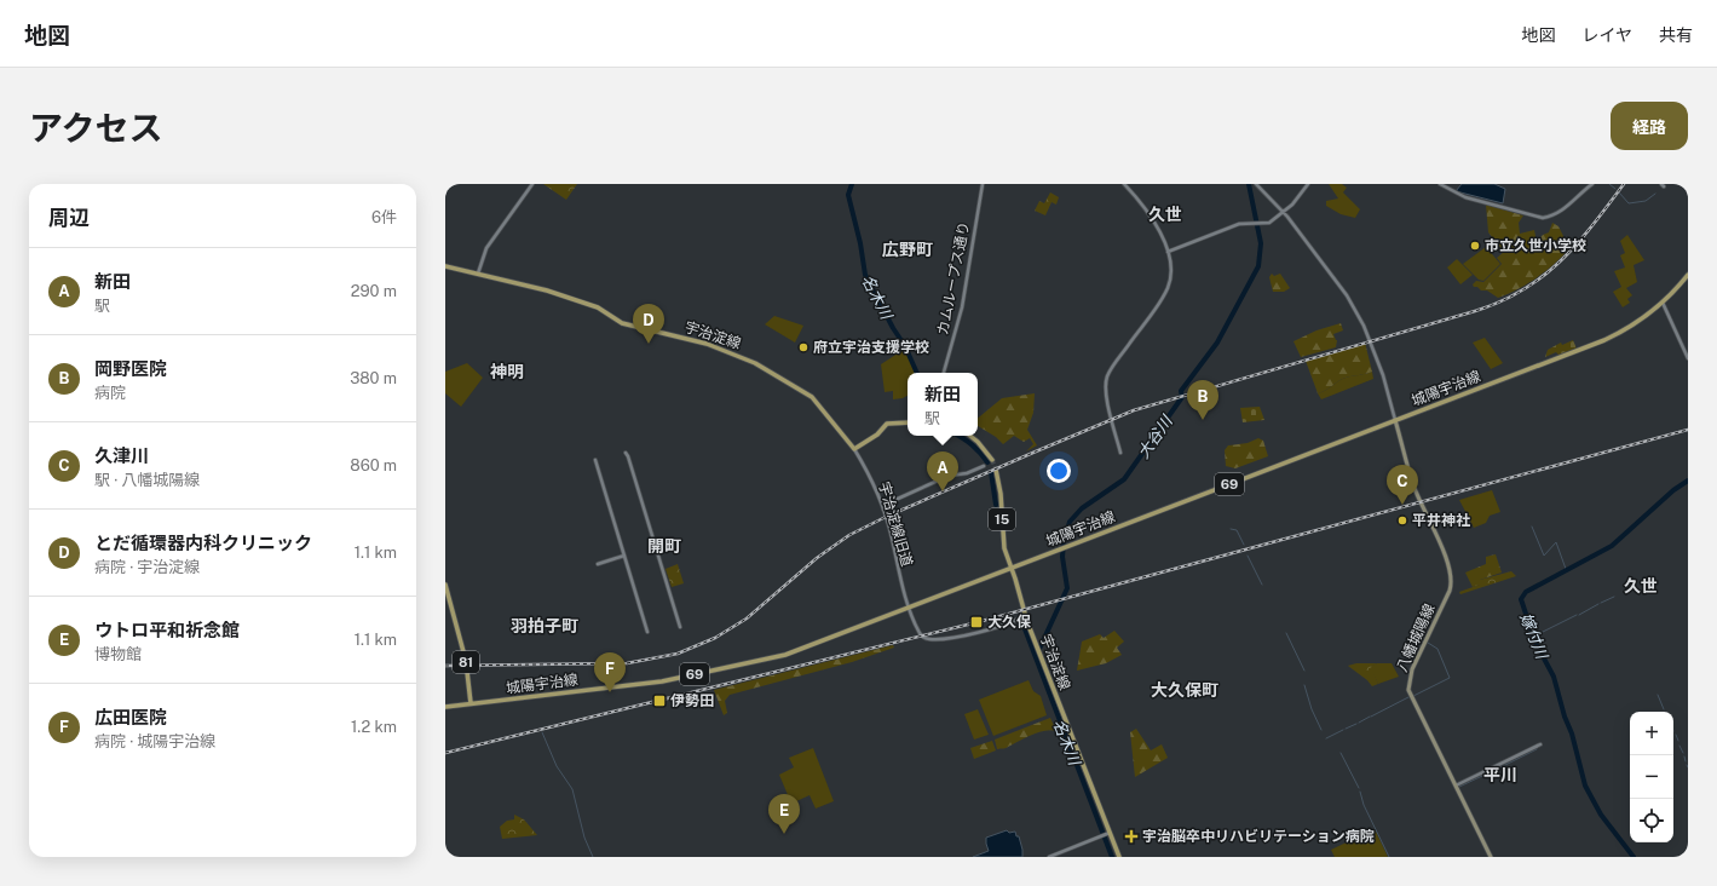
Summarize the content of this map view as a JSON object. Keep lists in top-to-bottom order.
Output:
{
  "streets": {
    "main road": [
      "宇治淀線",
      "城陽宇治線",
      "69",
      "15",
      "八幡城陽線",
      "81"
    ],
    "street": ["カムループス通り", "宇治淀線旧道"]
  },
  "crossings": [
    ["宇治淀線", "城陽宇治線"],
    ["宇治淀線", "宇治淀線旧道"],
    ["城陽宇治線", "宇治淀線旧道"],
    ["城陽宇治線", "八幡城陽線"],
    ["城陽宇治線", "81"]
  ],
  "districts": [
    "久世",
    "広野町",
    "神明",
    "開町",
    "久世",
    "羽拍子町",
    "大久保町",
    "平川"
  ],
  "water": ["名木川", "大谷川", "嫁付川"],
  "places": {
    "other": ["市立久世小学校", "府立宇治支援学校", "平井神社"],
    "transit": ["大久保", "伊勢田"],
    "health": ["宇治脳卒中リハビリテーション病院"]
  },
  "page": {
    "header": "地図",
    "nav": ["地図", "レイヤ", "共有"],
    "title": "アクセス",
    "buttons": "経路",
    "heading": ["周辺", "6件"],
    "list": [
      {
        "mark": "A",
        "name": "新田",
        "note": "駅",
        "value": "290 m"
      },
      {
        "mark": "B",
        "name": "岡野医院",
        "note": "病院",
        "value": "380 m"
      },
      {
        "mark": "C",
        "name": "久津川",
        "note": "駅 · 八幡城陽線",
        "value": "860 m"
      },
      {
        "mark": "D",
        "name": "とだ循環器内科クリニック",
        "note": "病院 · 宇治淀線",
        "value": "1.1 km"
      },
      {
        "mark": "E",
        "name": "ウトロ平和祈念館",
        "note": "博物館",
        "value": "1.1 km"
      },
      {
        "mark": "F",
        "name": "広田医院",
        "note": "病院 · 城陽宇治線",
        "value": "1.2 km"
      }
    ],
    "pins": [
      "D",
      "B",
      "A",
      "C",
      "F",
      "E"
    ],
    "popup": ["新田", "駅"],
    "map_buttons": ["+", "−"]
  }
}
